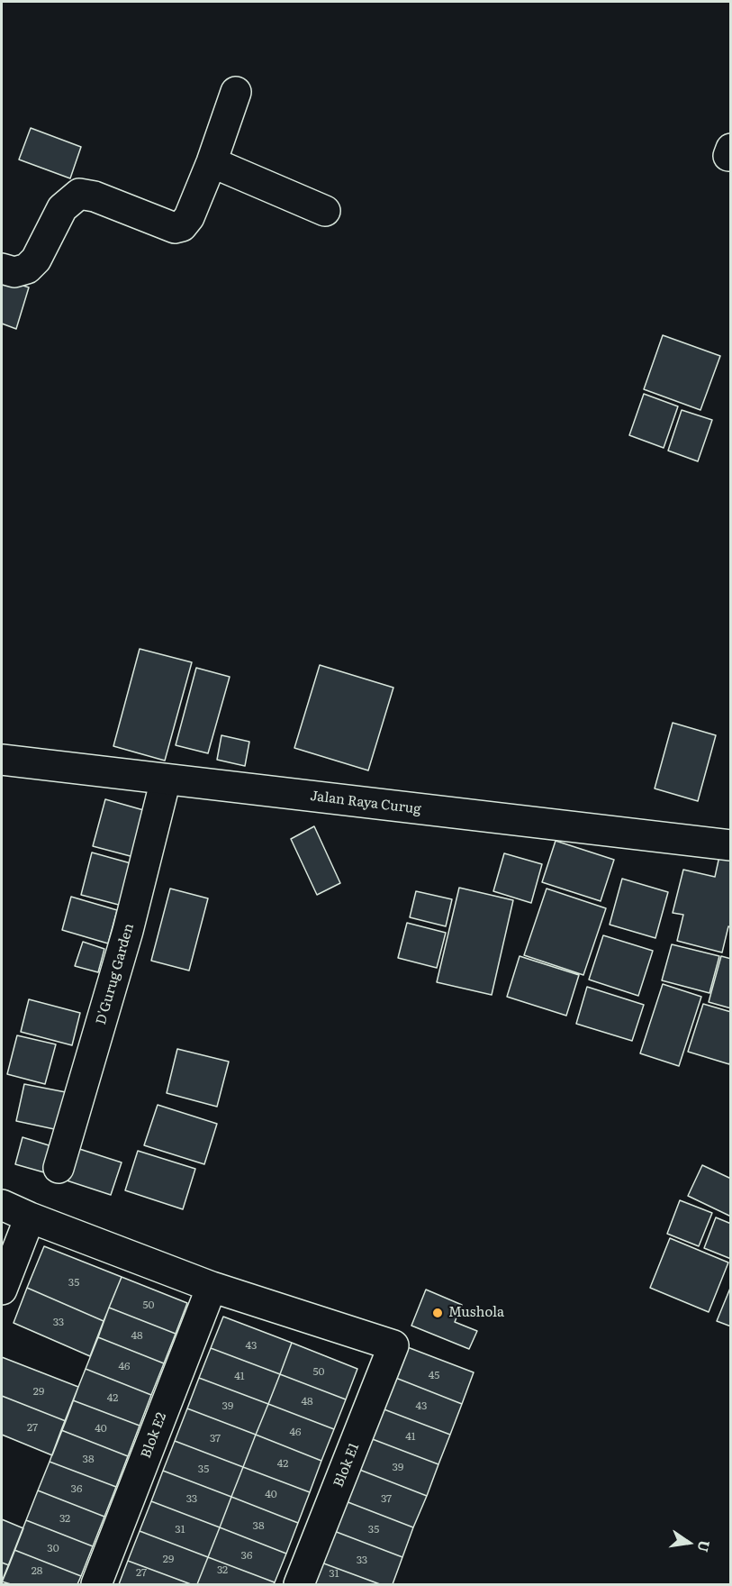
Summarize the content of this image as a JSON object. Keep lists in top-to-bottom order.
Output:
{
  "streets": {
    "street": [
      "Jalan Raya Curug",
      "D'Gurug Garden",
      "Blok E2",
      "Blok E1"
    ]
  },
  "crossings": [
    ["Jalan Raya Curug", "D'Gurug Garden"],
    ["Blok E2", "Blok E1"]
  ],
  "places": ["Mushola"],
  "house_numbers": [
    "35",
    "50",
    "33",
    "48",
    "43",
    "46",
    "50",
    "45",
    "41",
    "29",
    "42",
    "48",
    "39",
    "43",
    "27",
    "40",
    "46",
    "41",
    "37",
    "38",
    "42",
    "39",
    "35",
    "36",
    "40",
    "33",
    "37",
    "32",
    "38",
    "31",
    "35",
    "30",
    "36",
    "29",
    "33",
    "32",
    "28",
    "27",
    "31"
  ],
  "north": "right"
}
